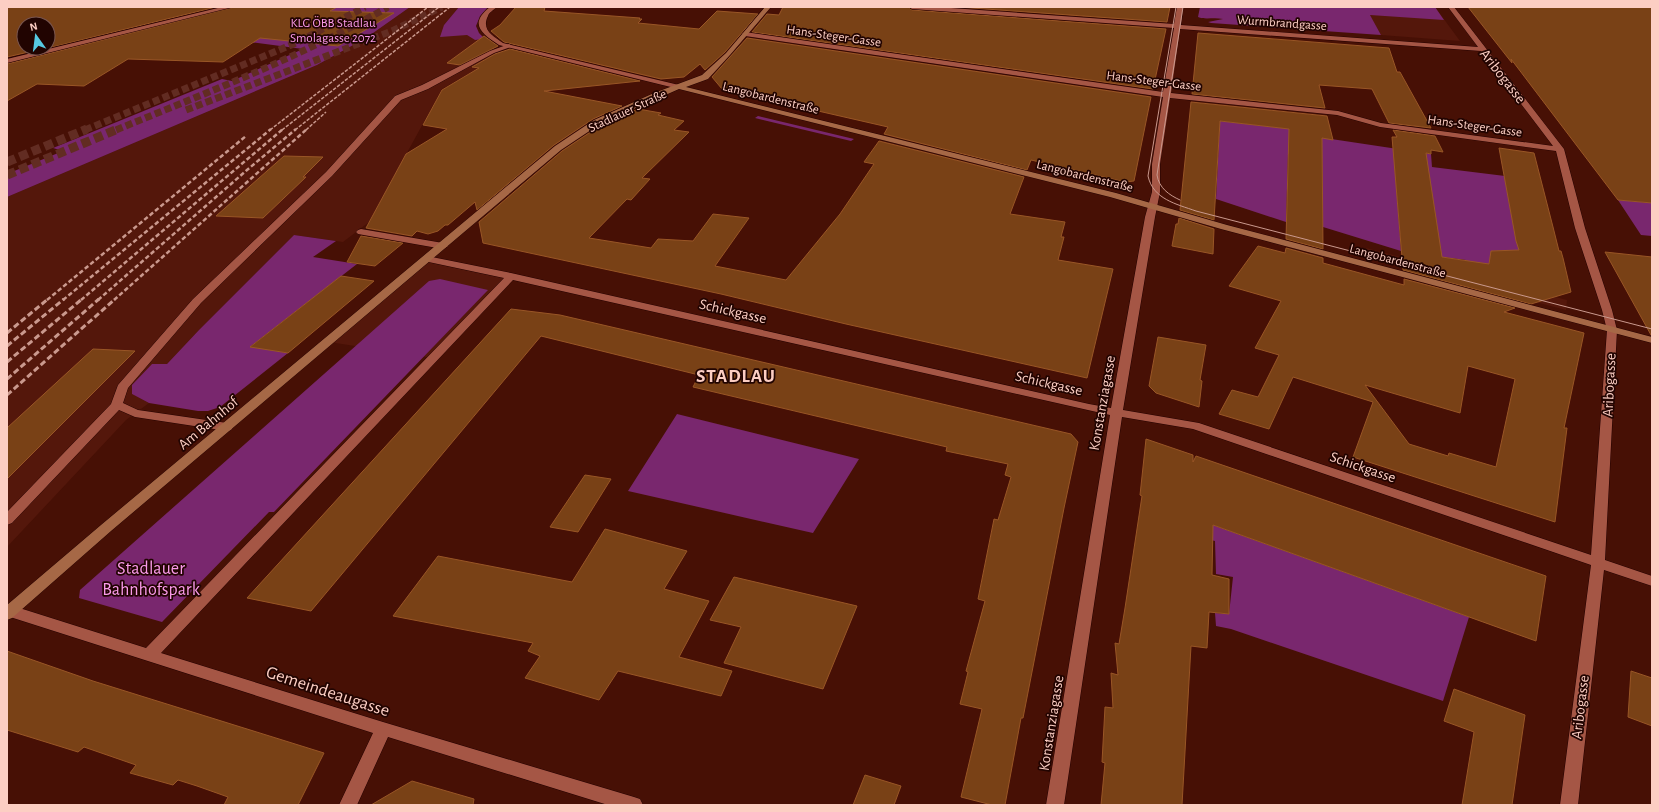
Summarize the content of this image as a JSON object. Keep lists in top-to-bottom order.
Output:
{
  "streets": {
    "street": [
      "Wurmbrandgasse",
      "Hans-Steger-Gasse",
      "Aribogasse",
      "Langobardenstraße",
      "Stadlauer Straße",
      "Schickgasse",
      "Konstanziagasse",
      "Am Bahnhof",
      "Gemeindeaugasse"
    ]
  },
  "crossings": [
    ["Wurmbrandgasse", "Aribogasse"],
    ["Wurmbrandgasse", "Konstanziagasse"],
    ["Hans-Steger-Gasse", "Aribogasse"],
    ["Hans-Steger-Gasse", "Stadlauer Straße"],
    ["Hans-Steger-Gasse", "Konstanziagasse"],
    ["Aribogasse", "Langobardenstraße"],
    ["Aribogasse", "Schickgasse"],
    ["Langobardenstraße", "Stadlauer Straße"],
    ["Langobardenstraße", "Konstanziagasse"],
    ["Stadlauer Straße", "Schickgasse"],
    ["Stadlauer Straße", "Am Bahnhof"],
    ["Schickgasse", "Konstanziagasse"],
    ["Schickgasse", "Am Bahnhof"],
    ["Am Bahnhof", "Gemeindeaugasse"]
  ],
  "districts": ["STADLAU"],
  "parks": ["KLG ÖBB Stadlau Smolagasse 2072", "Stadlauer Bahnhofspark"],
  "north": "top"
}
